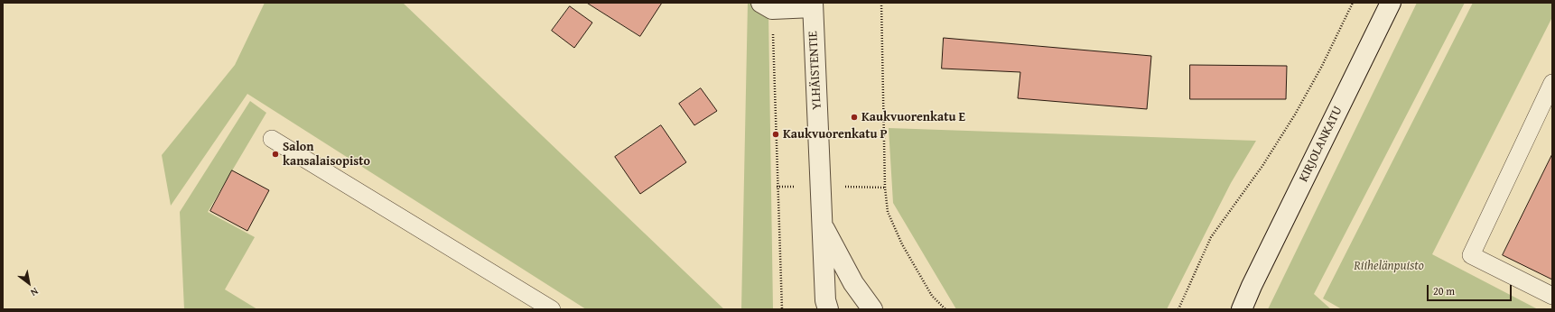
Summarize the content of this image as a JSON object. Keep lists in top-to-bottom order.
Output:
{
  "streets": {
    "street": ["YLHÄISTENTIE", "KIRJOLANKATU"]
  },
  "parks": ["Riihelänpuisto"],
  "places": ["Kaukvuorenkatu E", "Kaukvuorenkatu P", "Salon kansalaisopisto"],
  "scale_bar": "20 m",
  "north": "bottom right"
}
